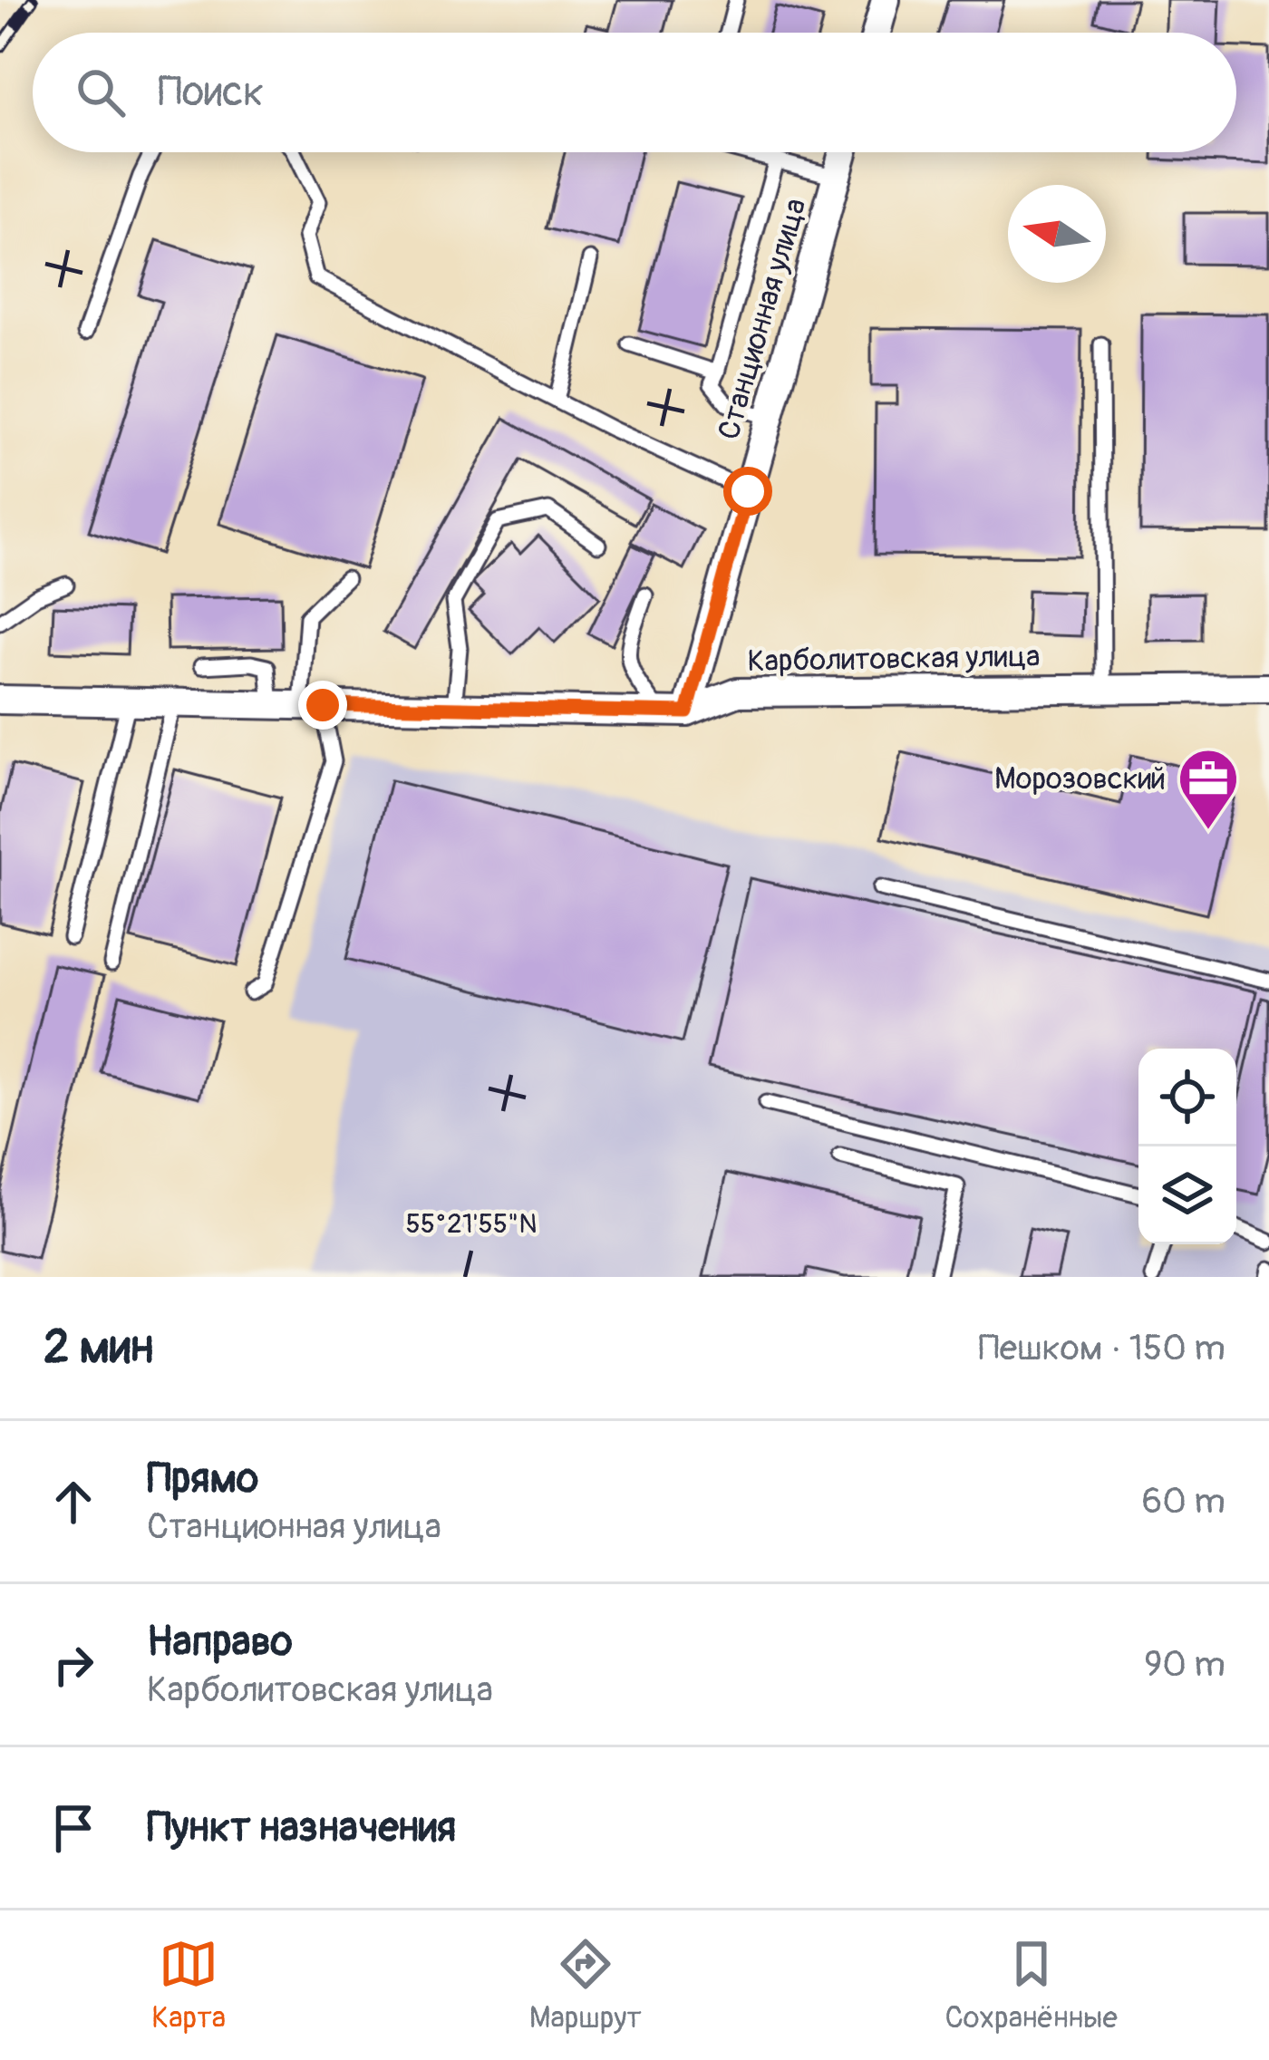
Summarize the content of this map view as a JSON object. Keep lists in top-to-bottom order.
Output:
{
  "streets": {
    "street": ["Станционная улица", "Карболитовская улица"]
  },
  "crossings": [
    ["Станционная улица", "Карболитовская улица"]
  ],
  "places": {
    "office": ["Морозовский"]
  },
  "north": "left",
  "page": {
    "search": "Поиск",
    "heading": ["2 мин", "Пешком · 150 m"],
    "list": [
      ["Прямо", "Станционная улица", "60 m"],
      ["Направо", "Карболитовская улица", "90 m"],
      "Пункт назначения"
    ],
    "nav": ["Карта", "Маршрут", "Сохранённые"]
  },
  "coordinates": ["55°21'55\"N"]
}
